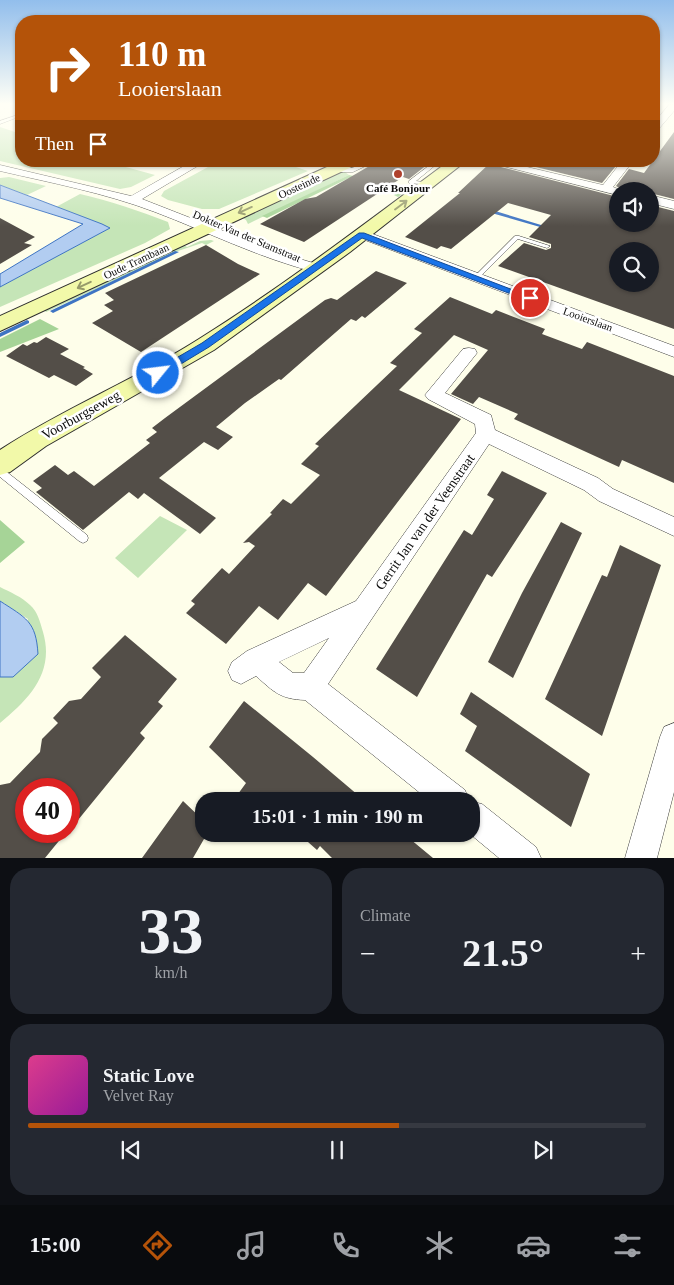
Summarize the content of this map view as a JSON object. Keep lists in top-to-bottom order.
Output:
{
  "streets": {
    "street": [
      "Oosteinde",
      "Dokter Van der Stamstraat",
      "Oude Trambaan",
      "Looierslaan",
      "Voorburgseweg",
      "Gerrit Jan van der Veenstraat"
    ]
  },
  "crossings": [
    ["Oosteinde", "Oude Trambaan"],
    ["Dokter Van der Stamstraat", "Oude Trambaan"],
    ["Dokter Van der Stamstraat", "Voorburgseweg"],
    ["Looierslaan", "Voorburgseweg"]
  ],
  "one_way": ["Oude Trambaan"],
  "places": ["Café Bonjour"],
  "page": {
    "turn": ["110 m", "Looierslaan"],
    "then": "Then",
    "limit": "40",
    "trip": "15:01 · 1 min · 190 m",
    "tile": [
      ["33", "km/h"],
      "Climate"
    ],
    "heat": ["−", "21.5°", "+"],
    "song": ["Static Love", "Velvet Ray"],
    "tabs": "15:00"
  }
}
